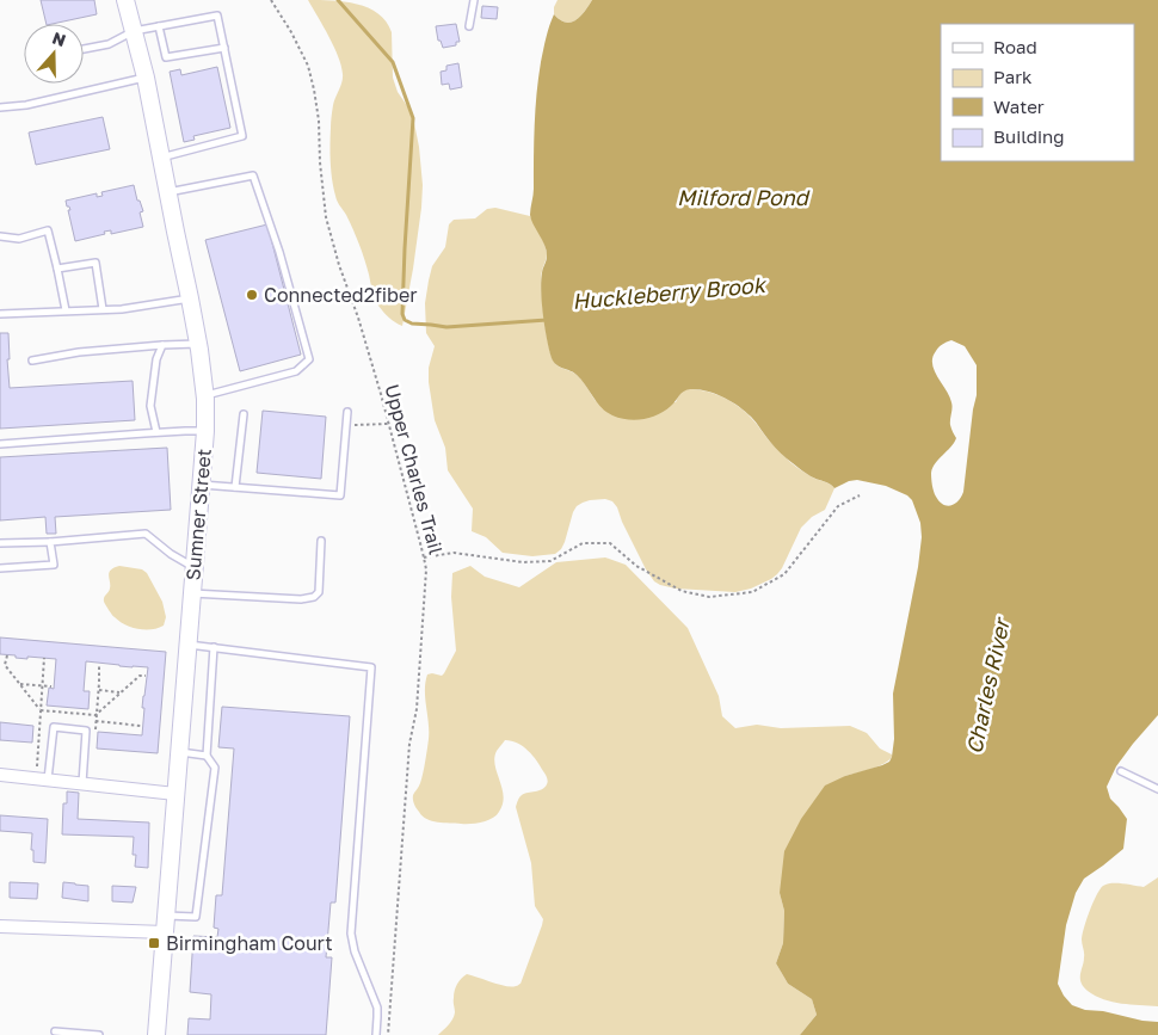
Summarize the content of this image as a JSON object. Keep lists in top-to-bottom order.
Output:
{
  "streets": {
    "street": ["Sumner Street"],
    "path": ["Upper Charles Trail"]
  },
  "water": ["Milford Pond", "Huckleberry Brook", "Charles River"],
  "places": {
    "other": ["Connected2fiber"],
    "transit": ["Birmingham Court"]
  },
  "legend": [
    "Road",
    "Park",
    "Water",
    "Building"
  ],
  "north": "top"
}
